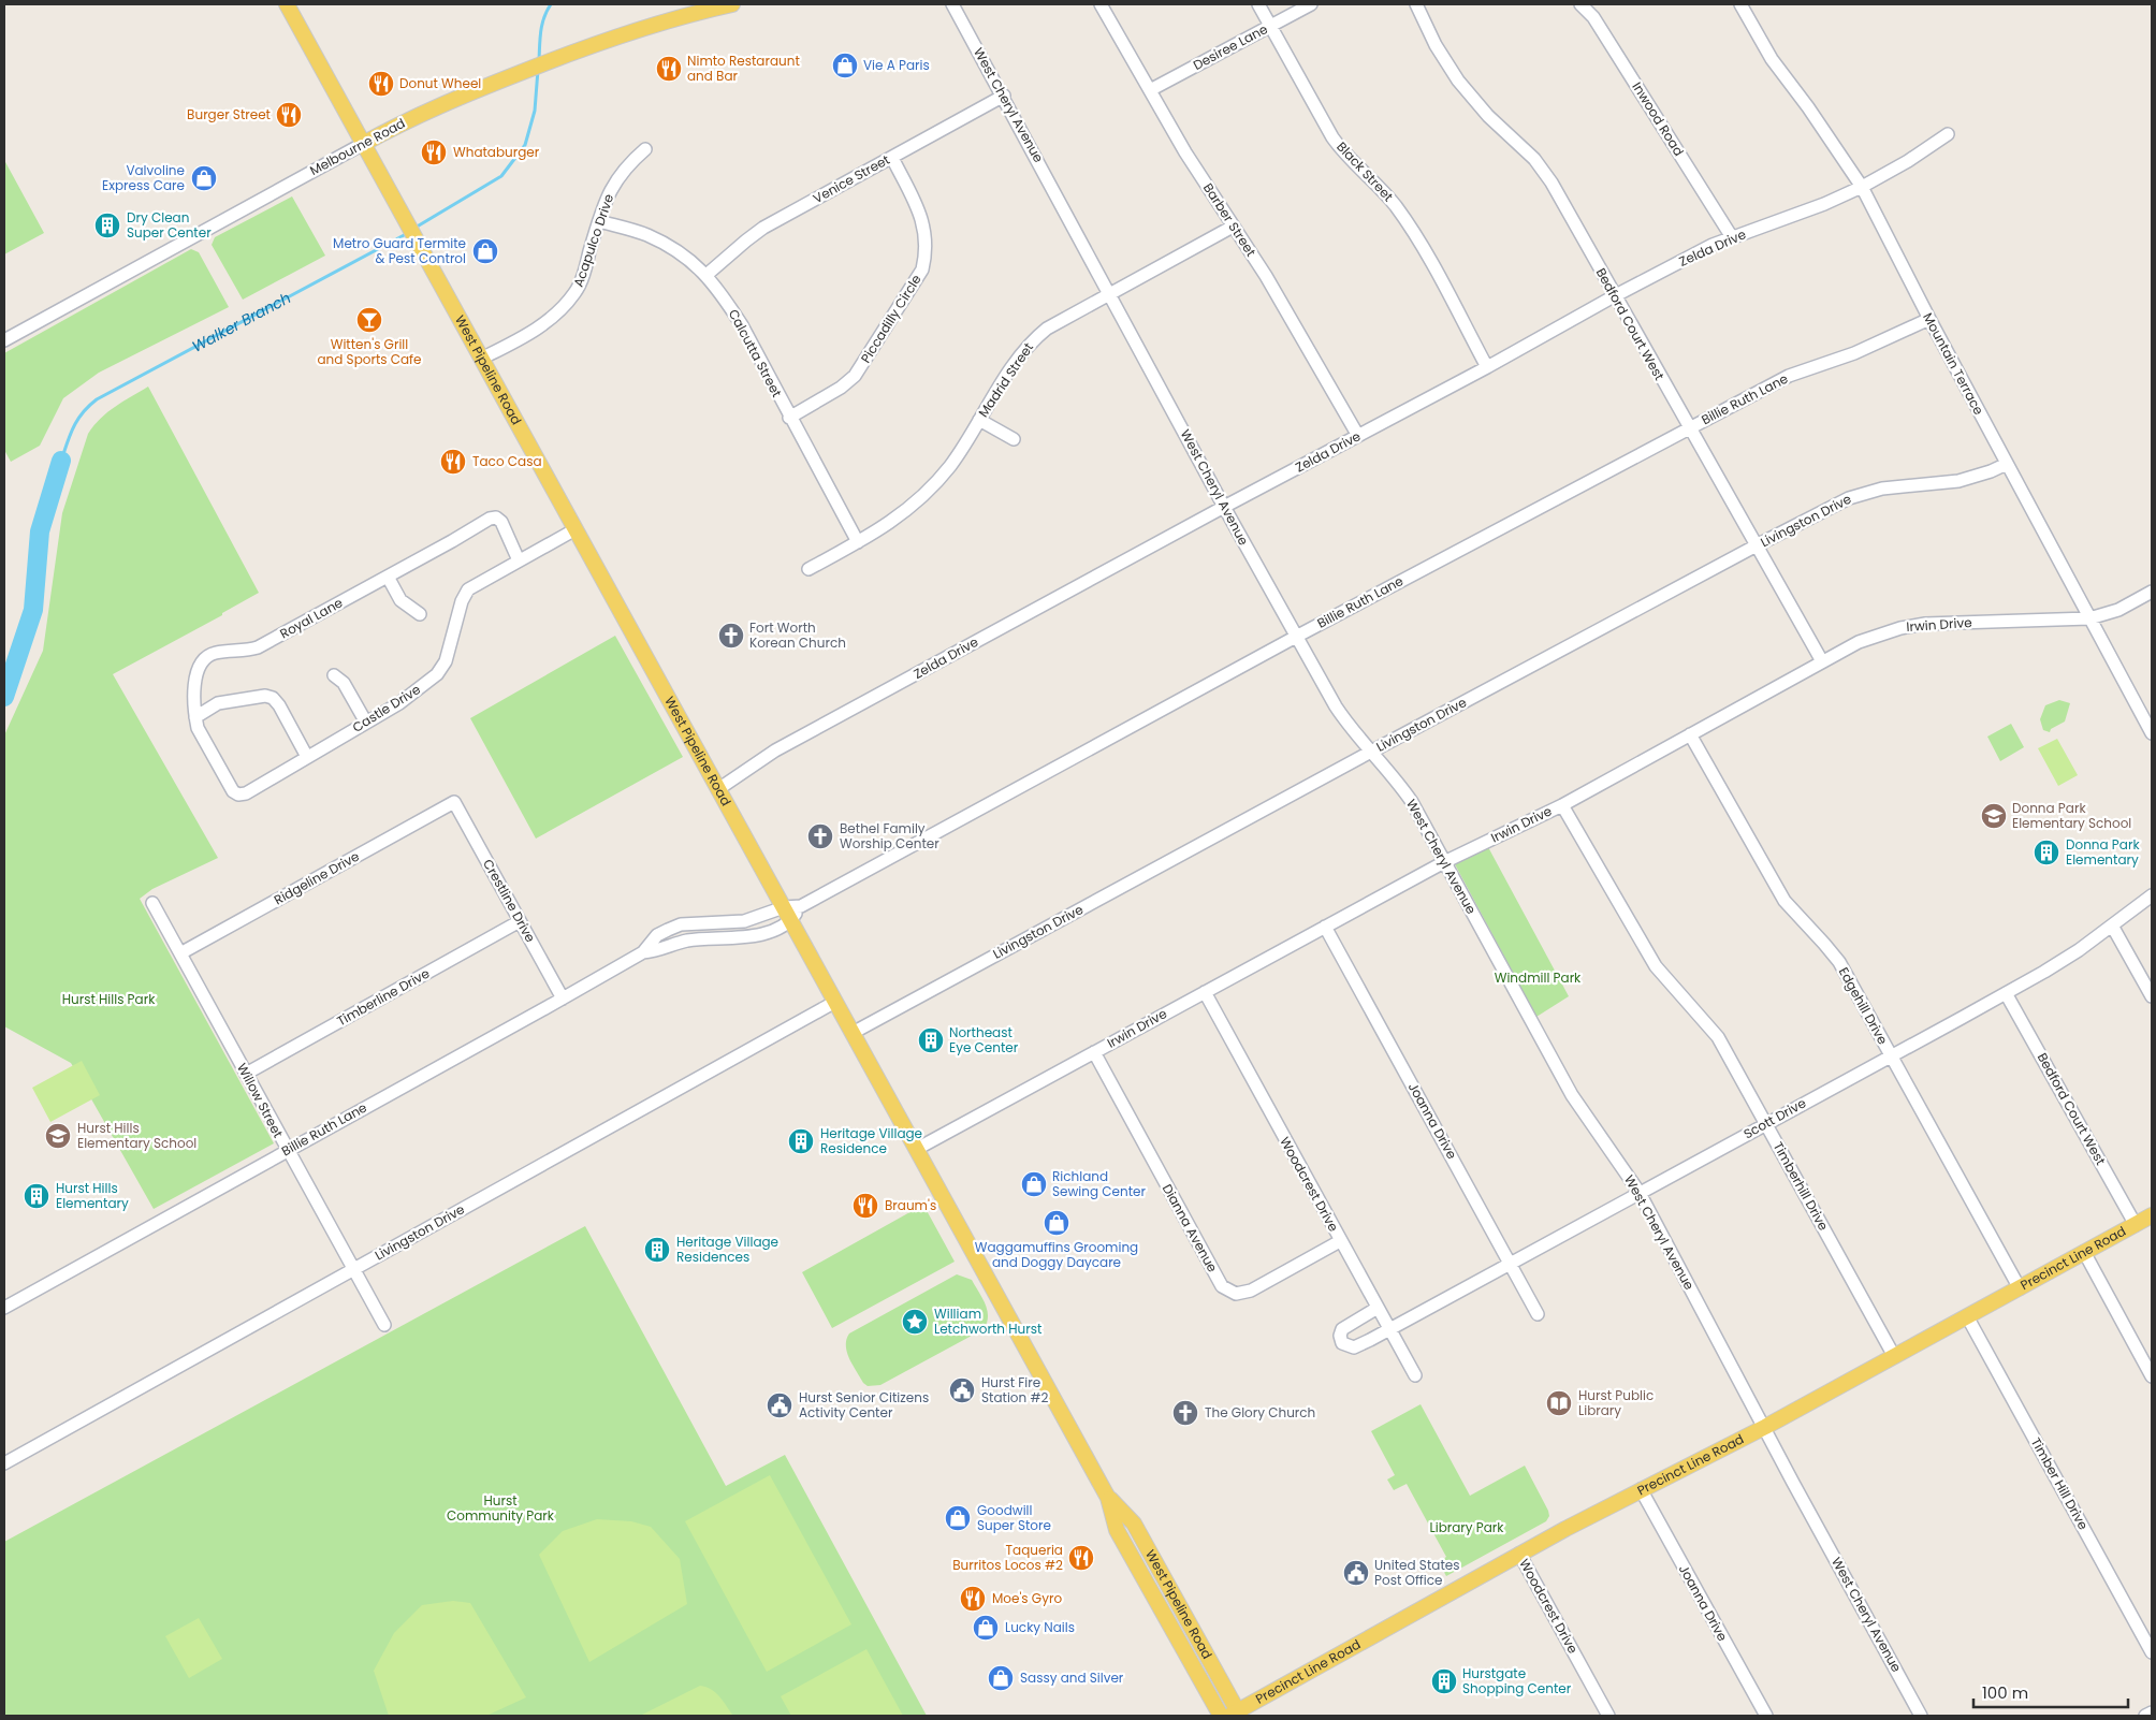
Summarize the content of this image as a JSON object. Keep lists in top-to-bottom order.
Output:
{
  "streets": {
    "main road": ["Melbourne Road", "West Pipeline Road", "Precinct Line Road"],
    "street": [
      "Desiree Lane",
      "West Cheryl Avenue",
      "Inwood Road",
      "Black Street",
      "Venice Street",
      "Barber Street",
      "Acapulco Drive",
      "Zelda Drive",
      "Piccadilly Circle",
      "Bedford Court West",
      "Calcutta Street",
      "Mountain Terrace",
      "Madrid Street",
      "Billie Ruth Lane",
      "Livingston Drive",
      "Royal Lane",
      "Irwin Drive",
      "Castle Drive",
      "Ridgeline Drive",
      "Crestline Drive",
      "Timberline Drive",
      "Edgehill Drive",
      "Willow Street",
      "Scott Drive",
      "Joanna Drive",
      "Woodcrest Drive",
      "Timberhill Drive",
      "Dianna Avenue",
      "Timber Hill Drive"
    ]
  },
  "crossings": [
    ["Desiree Lane", "Black Street"],
    ["Desiree Lane", "Barber Street"],
    ["West Cheryl Avenue", "Venice Street"],
    ["West Cheryl Avenue", "Zelda Drive"],
    ["West Cheryl Avenue", "Madrid Street"],
    ["West Cheryl Avenue", "Billie Ruth Lane"],
    ["West Cheryl Avenue", "Livingston Drive"],
    ["West Cheryl Avenue", "Irwin Drive"],
    ["West Cheryl Avenue", "Scott Drive"],
    ["West Cheryl Avenue", "Precinct Line Road"],
    ["Inwood Road", "Zelda Drive"],
    ["Melbourne Road", "West Pipeline Road"],
    ["Black Street", "Zelda Drive"],
    ["Venice Street", "Piccadilly Circle"],
    ["Venice Street", "Calcutta Street"],
    ["Barber Street", "Zelda Drive"],
    ["Barber Street", "Madrid Street"],
    ["Acapulco Drive", "Calcutta Street"],
    ["Acapulco Drive", "West Pipeline Road"],
    ["Zelda Drive", "Bedford Court West"],
    ["Zelda Drive", "Mountain Terrace"],
    ["Zelda Drive", "West Pipeline Road"],
    ["Piccadilly Circle", "Calcutta Street"],
    ["Bedford Court West", "Billie Ruth Lane"],
    ["Bedford Court West", "Livingston Drive"],
    ["Bedford Court West", "Irwin Drive"],
    ["Bedford Court West", "Scott Drive"],
    ["Bedford Court West", "Precinct Line Road"],
    ["Calcutta Street", "Madrid Street"],
    ["Mountain Terrace", "Billie Ruth Lane"],
    ["Mountain Terrace", "Livingston Drive"],
    ["Mountain Terrace", "Irwin Drive"],
    ["West Pipeline Road", "Billie Ruth Lane"],
    ["West Pipeline Road", "Livingston Drive"],
    ["West Pipeline Road", "Irwin Drive"],
    ["West Pipeline Road", "Castle Drive"],
    ["West Pipeline Road", "Precinct Line Road"],
    ["Billie Ruth Lane", "Crestline Drive"],
    ["Billie Ruth Lane", "Willow Street"],
    ["Livingston Drive", "Willow Street"],
    ["Royal Lane", "Castle Drive"],
    ["Irwin Drive", "Edgehill Drive"],
    ["Irwin Drive", "Joanna Drive"],
    ["Irwin Drive", "Woodcrest Drive"],
    ["Irwin Drive", "Timberhill Drive"],
    ["Irwin Drive", "Dianna Avenue"],
    ["Ridgeline Drive", "Crestline Drive"],
    ["Ridgeline Drive", "Willow Street"],
    ["Crestline Drive", "Timberline Drive"],
    ["Timberline Drive", "Willow Street"],
    ["Edgehill Drive", "Scott Drive"],
    ["Edgehill Drive", "Precinct Line Road"],
    ["Scott Drive", "Joanna Drive"],
    ["Scott Drive", "Woodcrest Drive"],
    ["Scott Drive", "Timberhill Drive"],
    ["Joanna Drive", "Precinct Line Road"],
    ["Woodcrest Drive", "Dianna Avenue"],
    ["Woodcrest Drive", "Precinct Line Road"],
    ["Timberhill Drive", "Precinct Line Road"],
    ["Precinct Line Road", "Timber Hill Drive"]
  ],
  "water": ["Walker Branch"],
  "parks": [
    "Windmill Park",
    "Hurst Hills Park",
    "Hurst Community Park",
    "Library Park"
  ],
  "places": {
    "shop": [
      "Vie A Paris",
      "Valvoline Express Care",
      "Metro Guard Termite & Pest Control",
      "Richland Sewing Center",
      "Waggamuffins Grooming and Doggy Daycare",
      "Goodwill Super Store",
      "Lucky Nails",
      "Sassy and Silver"
    ],
    "restaurant": [
      "Nimto Restaraunt and Bar",
      "Donut Wheel",
      "Burger Street",
      "Whataburger",
      "Taco Casa",
      "Braum's",
      "Taqueria Burritos Locos #2",
      "Moe's Gyro"
    ],
    "building": [
      "Dry Clean Super Center",
      "Donna Park Elementary",
      "Northeast Eye Center",
      "Heritage Village Residence",
      "Hurst Hills Elementary",
      "Heritage Village Residences",
      "Hurstgate Shopping Center"
    ],
    "bar": ["Witten's Grill and Sports Cafe"],
    "church": ["Fort Worth Korean Church", "Bethel Family Worship Center", "The Glory Church"],
    "school or university": ["Donna Park Elementary School", "Hurst Hills Elementary School"],
    "place": ["William Letchworth Hurst"],
    "public building": ["Hurst Fire Station #2", "Hurst Senior Citizens Activity Center", "United States Post Office"],
    "library": ["Hurst Public Library"]
  },
  "scale_bar": "100 m"
}
